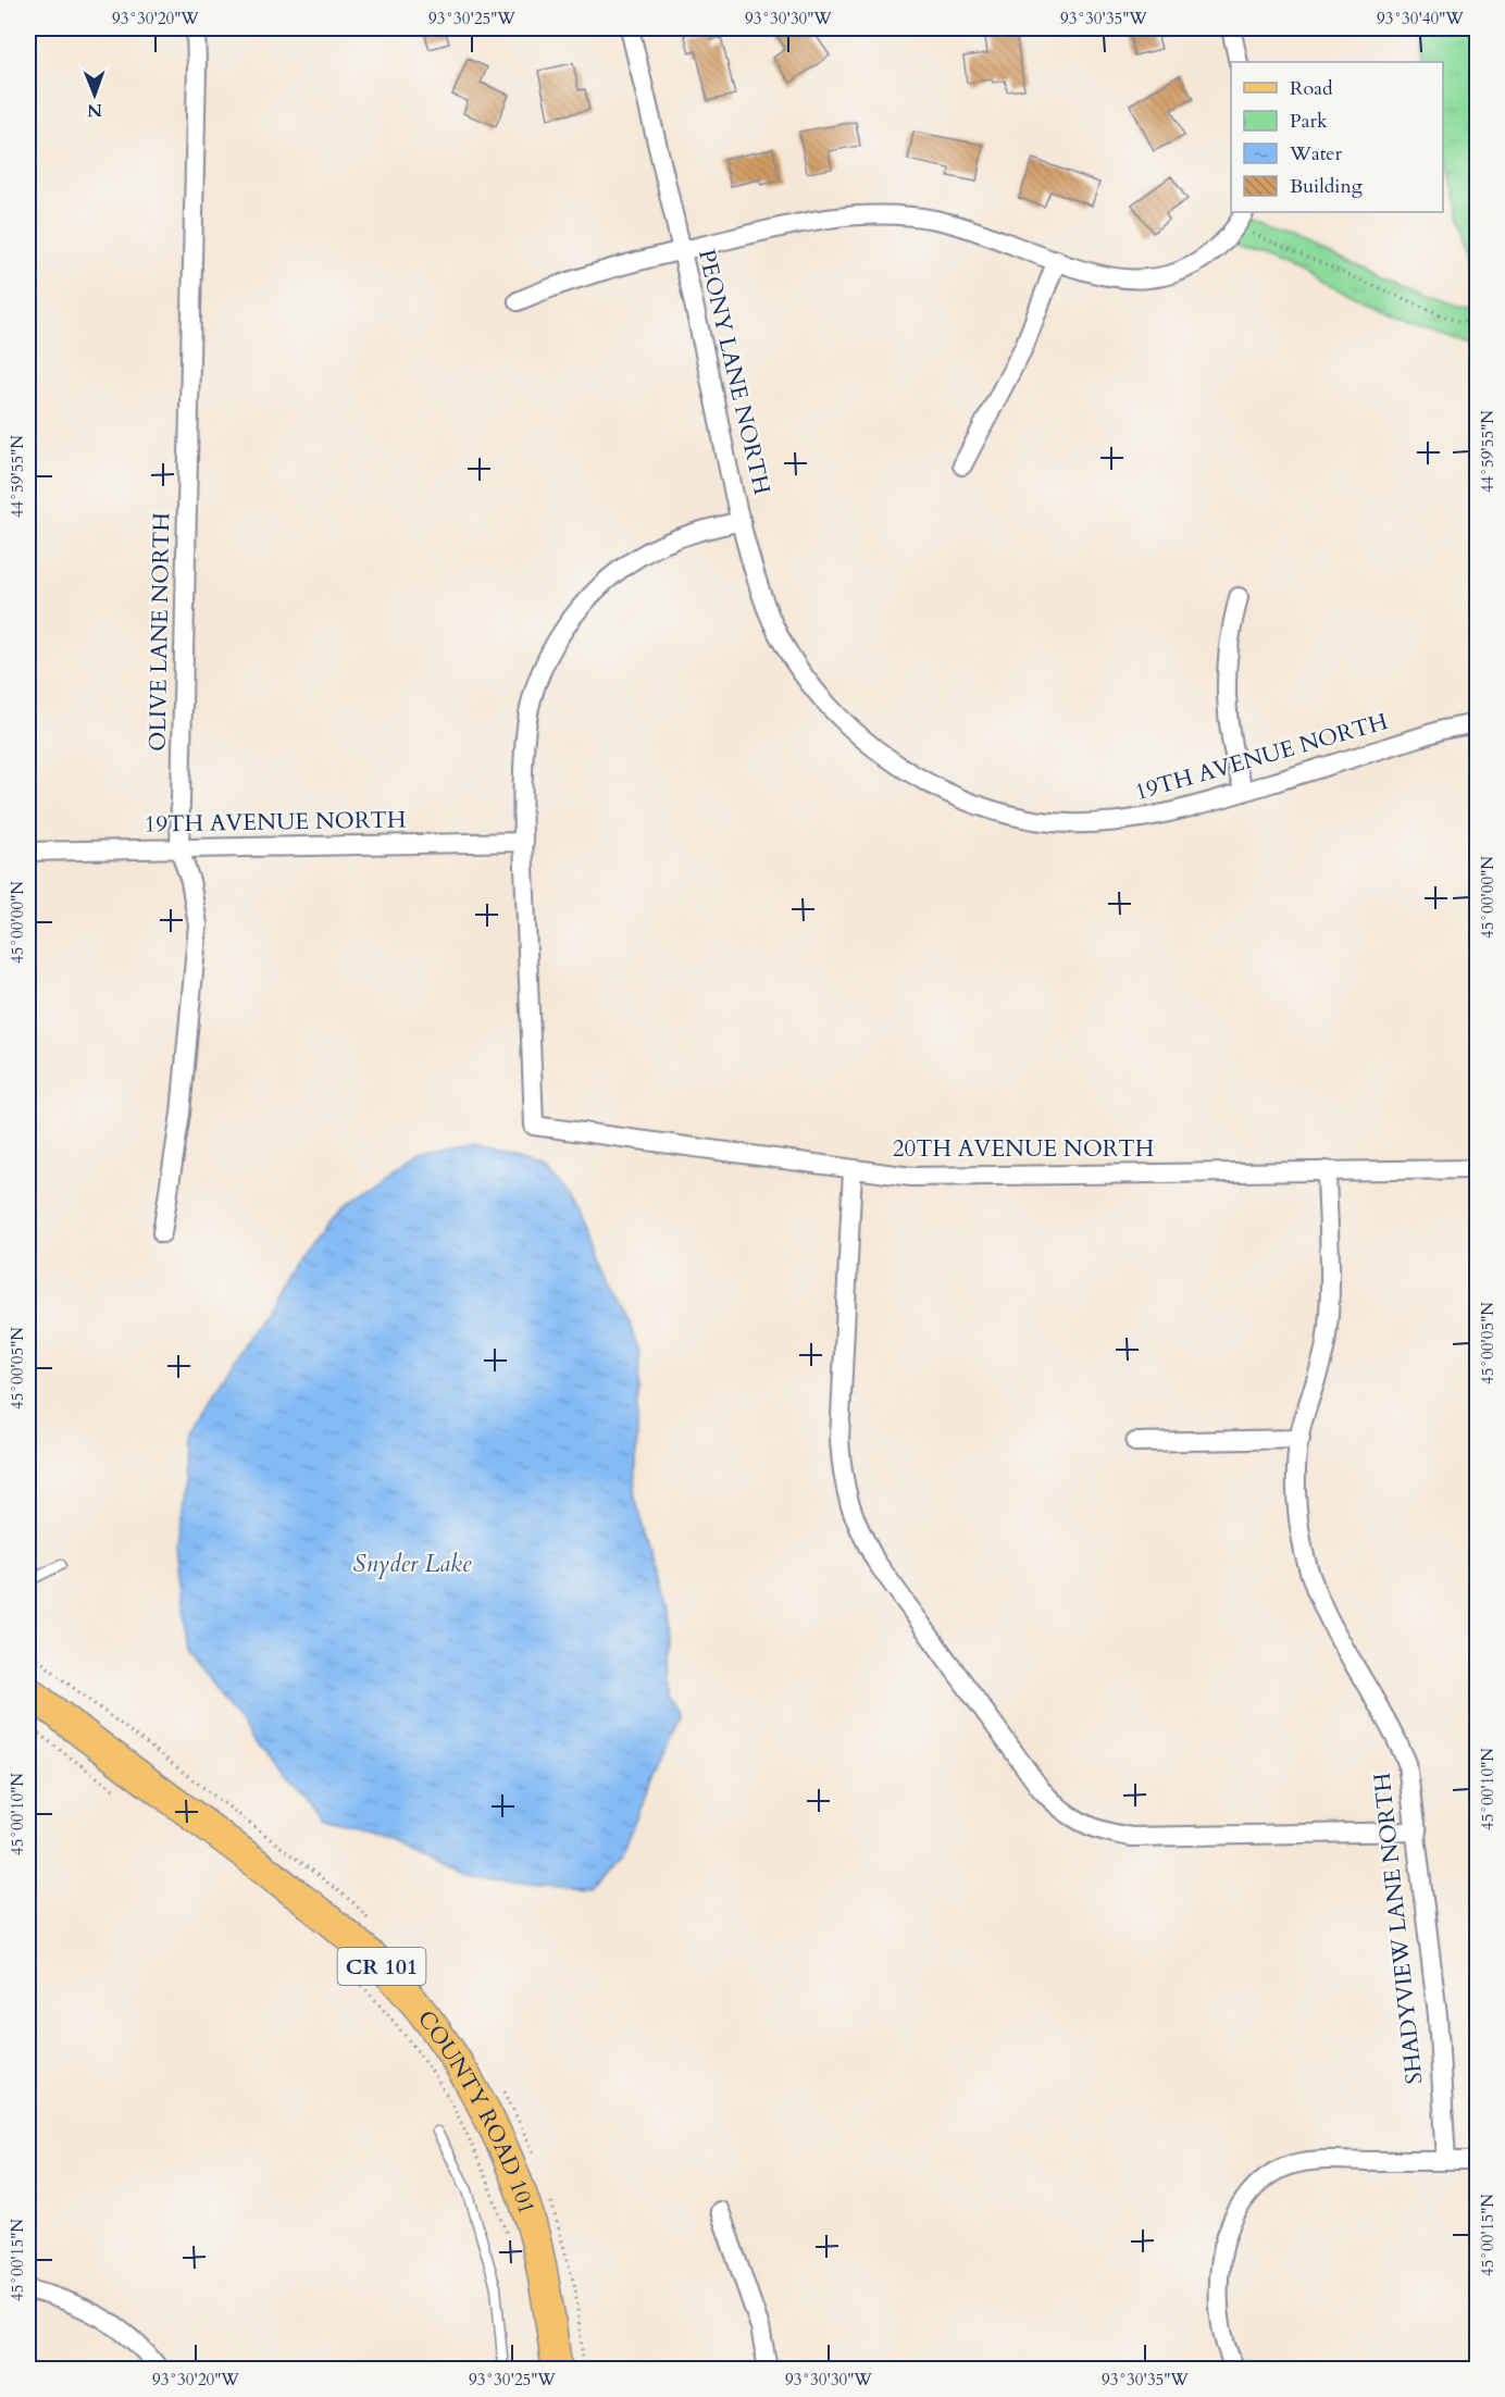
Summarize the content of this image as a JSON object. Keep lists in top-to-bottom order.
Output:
{
  "streets": {
    "main road": ["CR 101", "COUNTY ROAD 101"],
    "street": [
      "PEONY LANE NORTH",
      "OLIVE LANE NORTH",
      "19TH AVENUE NORTH",
      "20TH AVENUE NORTH",
      "SHADYVIEW LANE NORTH"
    ]
  },
  "crossings": [
    ["PEONY LANE NORTH", "19TH AVENUE NORTH"],
    ["PEONY LANE NORTH", "20TH AVENUE NORTH"],
    ["OLIVE LANE NORTH", "19TH AVENUE NORTH"],
    ["20TH AVENUE NORTH", "SHADYVIEW LANE NORTH"]
  ],
  "water": ["Snyder Lake"],
  "legend": [
    "Road",
    "Park",
    "Water",
    "Building"
  ],
  "north": "bottom",
  "coordinates": [
    "93°30'20\"W",
    "93°30'25\"W",
    "93°30'30\"W",
    "93°30'35\"W",
    "93°30'40\"W",
    "44°59'55\"N",
    "45°00'00\"N",
    "45°00'05\"N",
    "45°00'10\"N",
    "45°00'15\"N"
  ]
}
